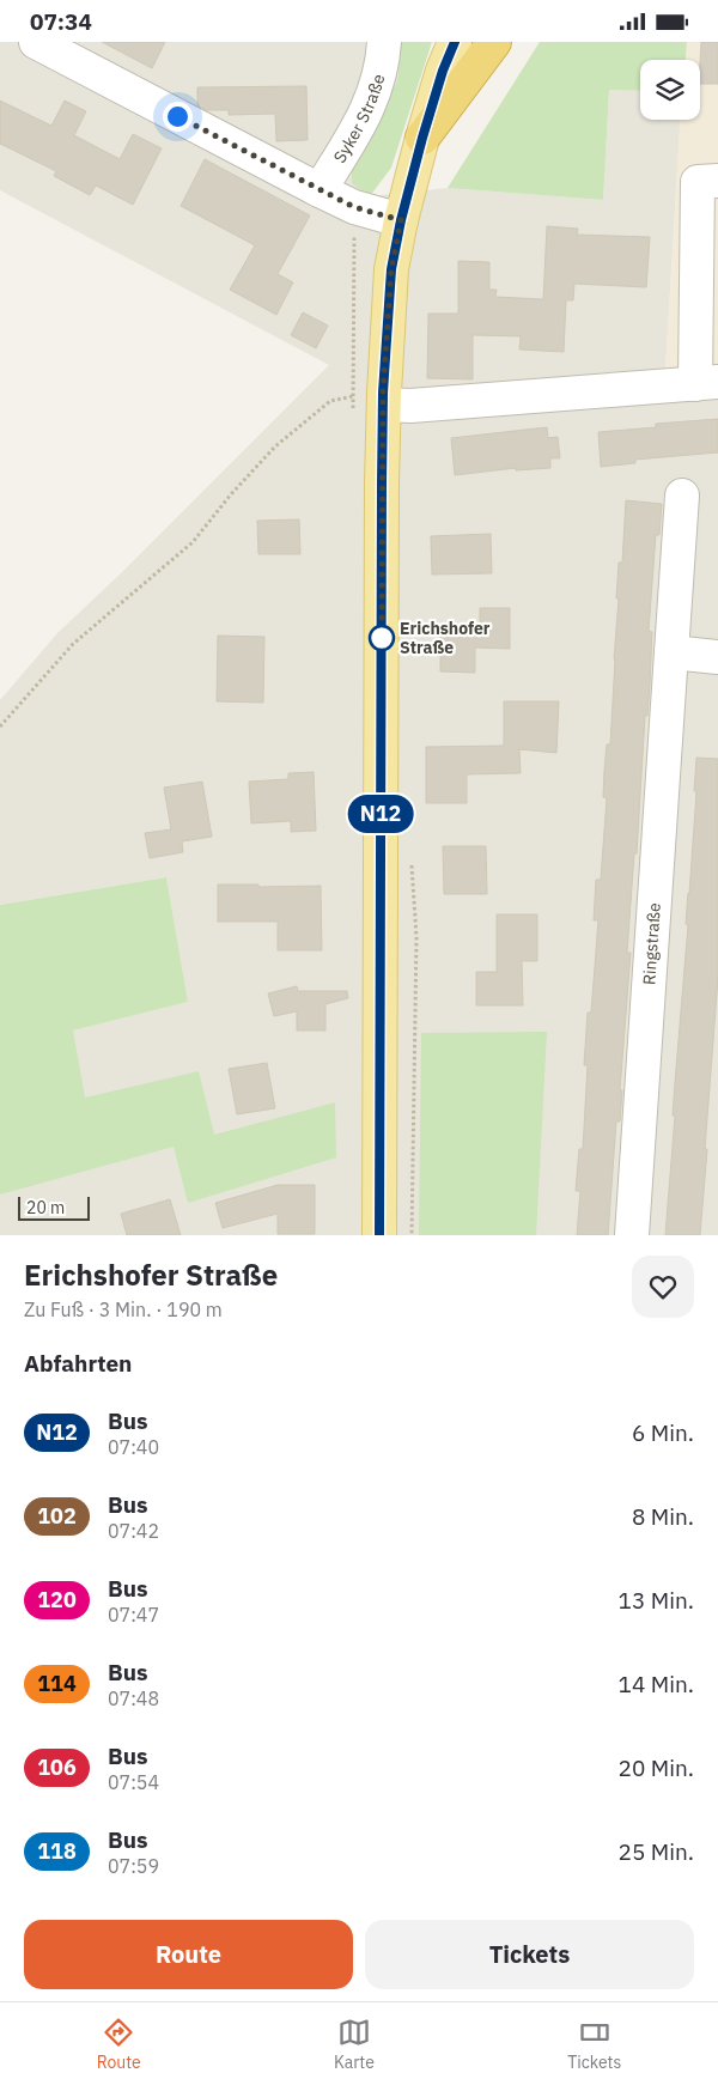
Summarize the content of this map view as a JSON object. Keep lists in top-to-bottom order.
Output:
{
  "streets": {
    "street": ["Syker Straße", "Ringstraße"]
  },
  "places": ["Erichshofer Straße"],
  "lines": ["bus line N12"],
  "scale_bar": "20 m",
  "page": {
    "status": "07:34",
    "on_map": "N12",
    "scale": "20 m",
    "heading": [
      ["Erichshofer Straße", "Zu Fuß · 3 Min. · 190 m"],
      "Abfahrten"
    ],
    "list": [
      {
        "mark": "N12",
        "name": "Bus",
        "note": "07:40",
        "value": "6 Min."
      },
      {
        "mark": "102",
        "name": "Bus",
        "note": "07:42",
        "value": "8 Min."
      },
      {
        "mark": "120",
        "name": "Bus",
        "note": "07:47",
        "value": "13 Min."
      },
      {
        "mark": "114",
        "name": "Bus",
        "note": "07:48",
        "value": "14 Min."
      },
      {
        "mark": "106",
        "name": "Bus",
        "note": "07:54",
        "value": "20 Min."
      },
      {
        "mark": "118",
        "name": "Bus",
        "note": "07:59",
        "value": "25 Min."
      }
    ],
    "buttons": ["Route", "Tickets"],
    "tabs": ["Route", "Karte", "Tickets"]
  }
}
